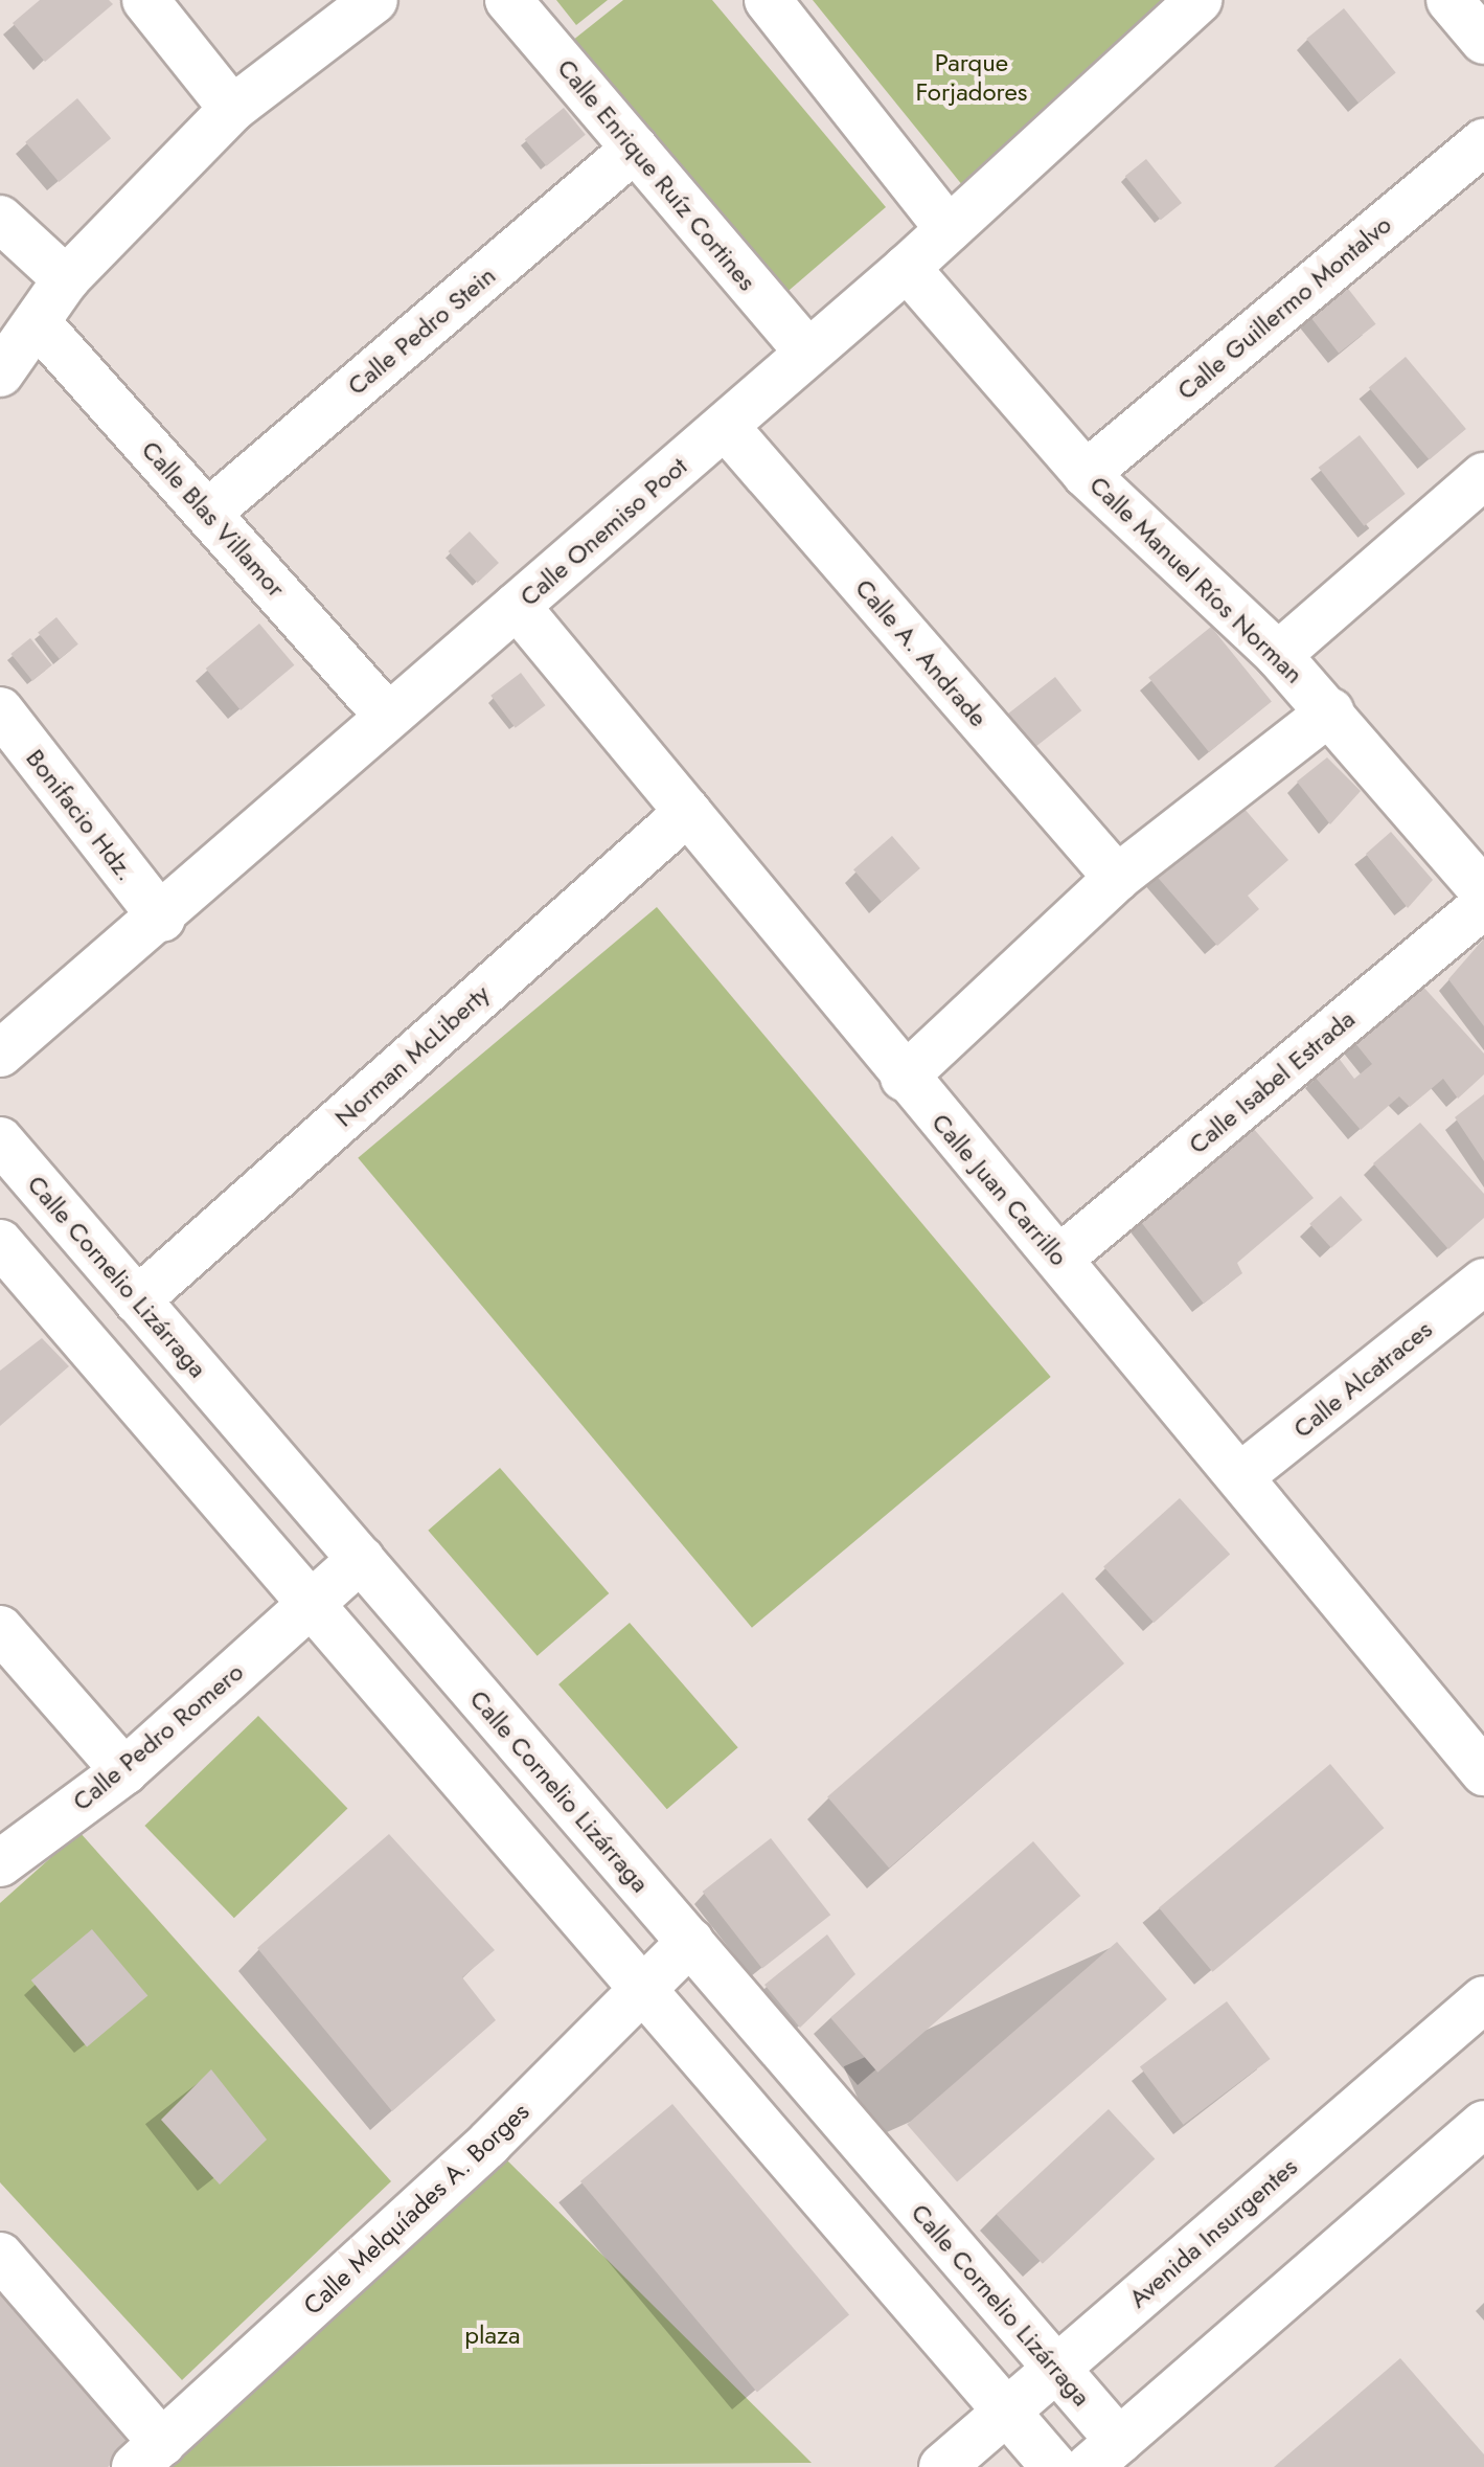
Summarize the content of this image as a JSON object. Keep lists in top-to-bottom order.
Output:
{
  "streets": {
    "street": [
      "Calle Enrique Ruíz Cortines",
      "Calle Guillermo Montalvo",
      "Calle Pedro Stein",
      "Calle Blas Villamor",
      "Calle Onemiso Poot",
      "Calle Manuel Ríos Norman",
      "Calle A. Andrade",
      "Bonifacio Hdz.",
      "Norman McLiberty",
      "Calle Isabel Estrada",
      "Calle Juan Carrillo",
      "Calle Cornelio Lizárraga",
      "Calle Alcatraces",
      "Calle Pedro Romero",
      "Calle Melquíades A. Borges",
      "Avenida Insurgentes"
    ]
  },
  "crossings": [
    ["Calle Enrique Ruíz Cortines", "Calle Pedro Stein"],
    ["Calle Enrique Ruíz Cortines", "Calle Onemiso Poot"],
    ["Calle Guillermo Montalvo", "Calle Manuel Ríos Norman"],
    ["Calle Pedro Stein", "Calle Blas Villamor"],
    ["Calle Blas Villamor", "Calle Onemiso Poot"],
    ["Calle Onemiso Poot", "Calle Manuel Ríos Norman"],
    ["Calle Onemiso Poot", "Calle A. Andrade"],
    ["Calle Onemiso Poot", "Bonifacio Hdz."],
    ["Calle Onemiso Poot", "Calle Juan Carrillo"],
    ["Norman McLiberty", "Calle Juan Carrillo"],
    ["Norman McLiberty", "Calle Cornelio Lizárraga"],
    ["Calle Isabel Estrada", "Calle Juan Carrillo"],
    ["Calle Juan Carrillo", "Calle Alcatraces"],
    ["Calle Cornelio Lizárraga", "Calle Pedro Romero"],
    ["Calle Cornelio Lizárraga", "Calle Melquíades A. Borges"],
    ["Calle Cornelio Lizárraga", "Avenida Insurgentes"]
  ],
  "parks": ["Parque Forjadores", "plaza"]
}
